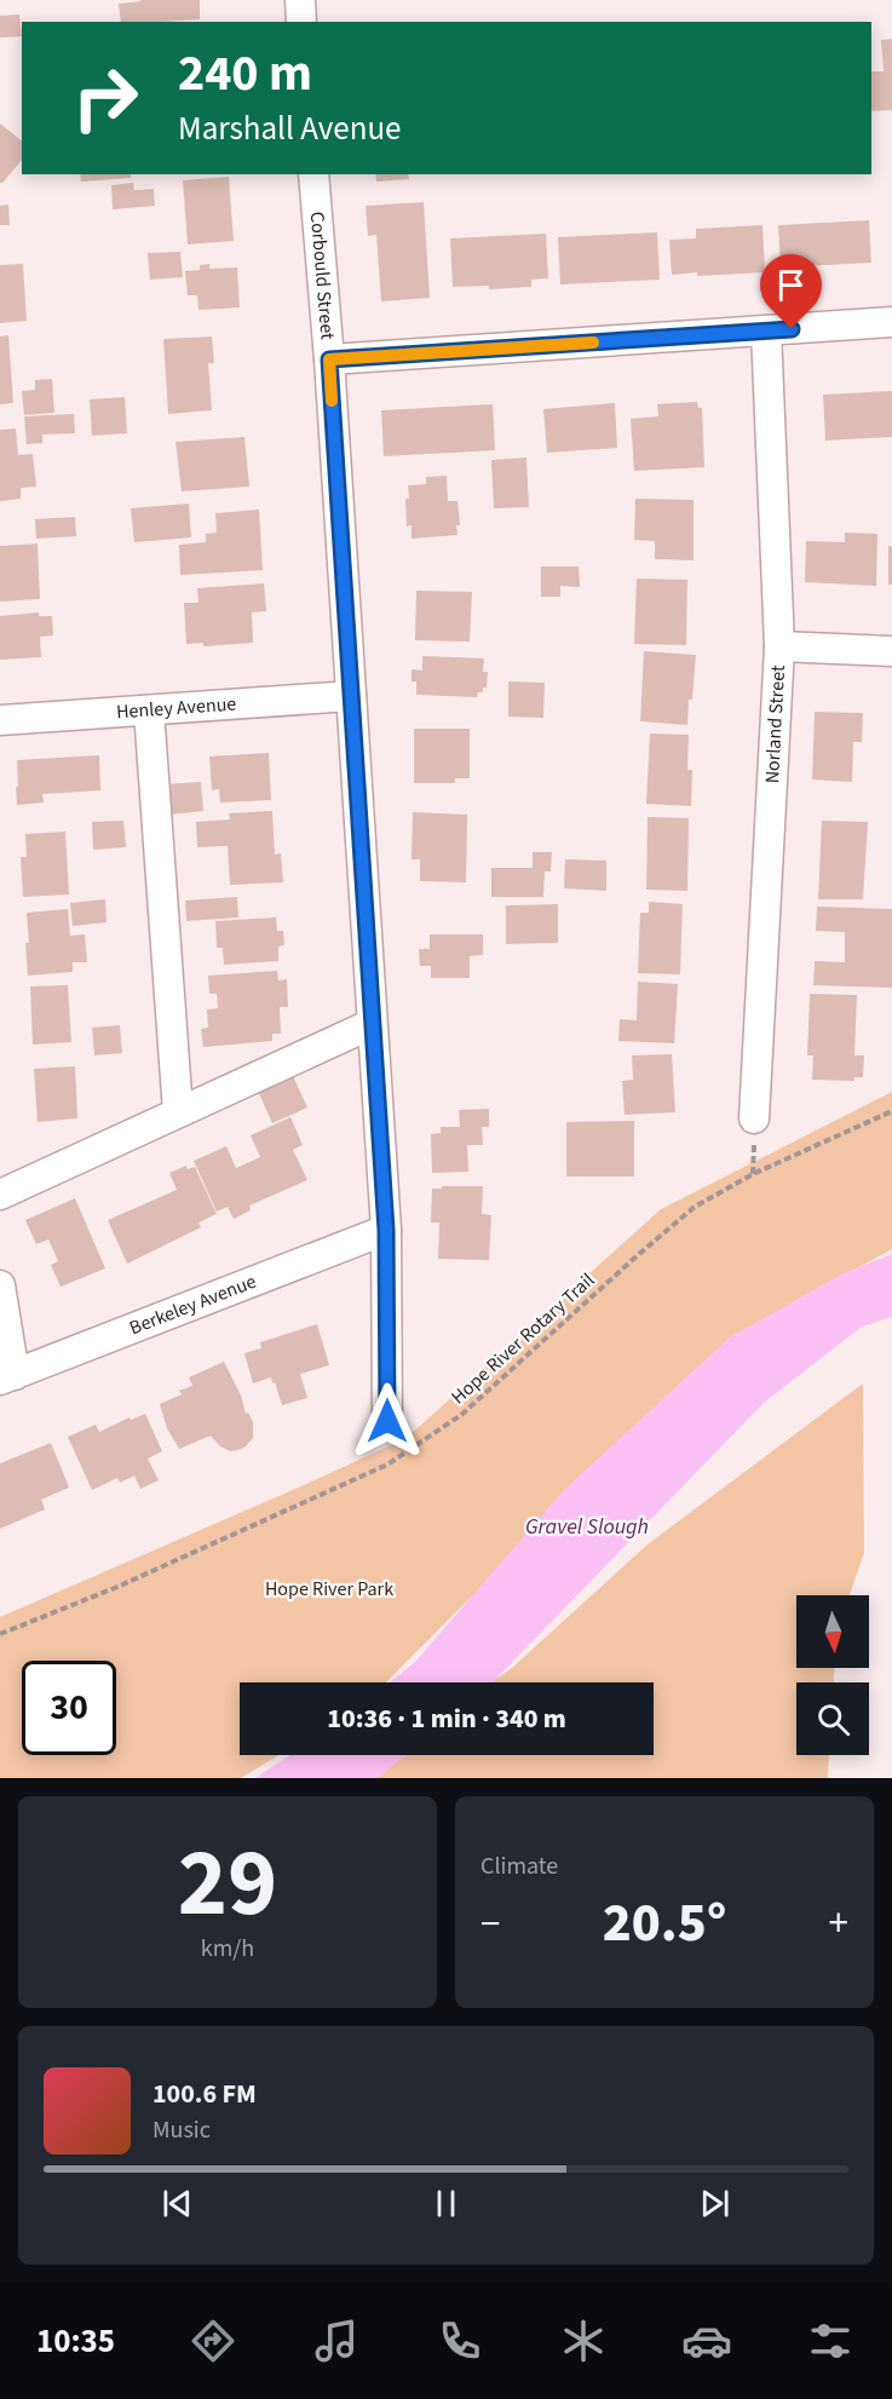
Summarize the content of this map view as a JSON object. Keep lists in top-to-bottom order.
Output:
{
  "streets": {
    "street": [
      "Corbould Street",
      "Henley Avenue",
      "Norland Street",
      "Berkeley Avenue"
    ],
    "path": ["Hope River Rotary Trail"]
  },
  "crossings": [
    ["Corbould Street", "Henley Avenue"],
    ["Corbould Street", "Berkeley Avenue"]
  ],
  "water": ["Gravel Slough"],
  "parks": ["Hope River Park"],
  "north": "bottom",
  "page": {
    "turn": ["240 m", "Marshall Avenue"],
    "limit": "30",
    "trip": "10:36 · 1 min · 340 m",
    "tile": [
      ["29", "km/h"],
      "Climate"
    ],
    "heat": ["−", "20.5°", "+"],
    "song": ["100.6 FM", "Music"],
    "tabs": "10:35"
  }
}
